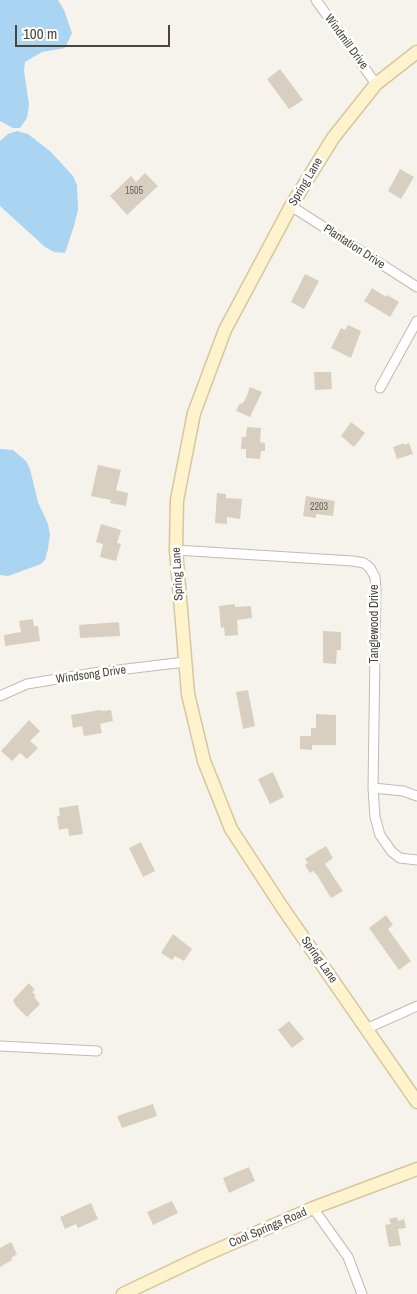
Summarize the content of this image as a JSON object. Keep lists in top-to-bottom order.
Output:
{
  "streets": {
    "street": [
      "Windmill Drive",
      "Spring Lane",
      "Plantation Drive",
      "Tanglewood Drive",
      "Windsong Drive",
      "Cool Springs Road"
    ]
  },
  "crossings": [
    ["Windmill Drive", "Spring Lane"],
    ["Spring Lane", "Plantation Drive"],
    ["Spring Lane", "Tanglewood Drive"],
    ["Spring Lane", "Windsong Drive"]
  ],
  "house_numbers": ["1505", "2203"],
  "scale_bar": "100 m"
}
